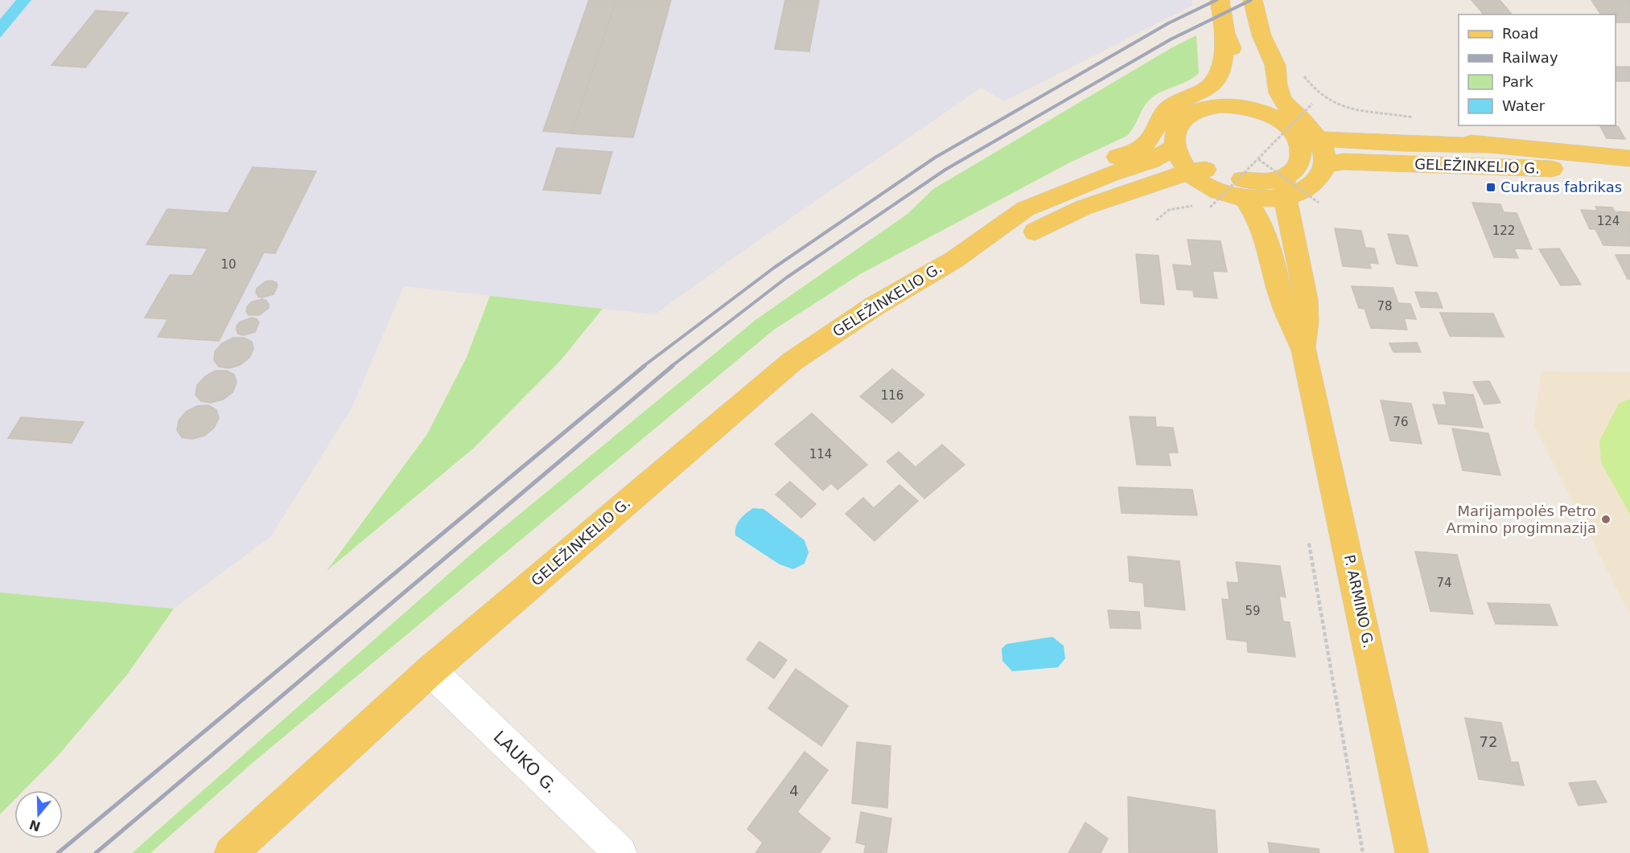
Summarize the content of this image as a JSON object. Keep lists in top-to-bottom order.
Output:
{
  "streets": {
    "main road": ["GELEŽINKELIO G.", "P. ARMINO G."],
    "street": ["LAUKO G."]
  },
  "crossings": [
    ["GELEŽINKELIO G.", "P. ARMINO G."],
    ["GELEŽINKELIO G.", "LAUKO G."]
  ],
  "places": {
    "transit": ["Cukraus fabrikas"],
    "other": ["Marijampolės Petro Armino progimnazija"]
  },
  "house_numbers": [
    "124",
    "122",
    "10",
    "78",
    "116",
    "76",
    "114",
    "74",
    "59",
    "72",
    "4"
  ],
  "legend": [
    "Road",
    "Railway",
    "Park",
    "Water"
  ],
  "north": "bottom"
}
